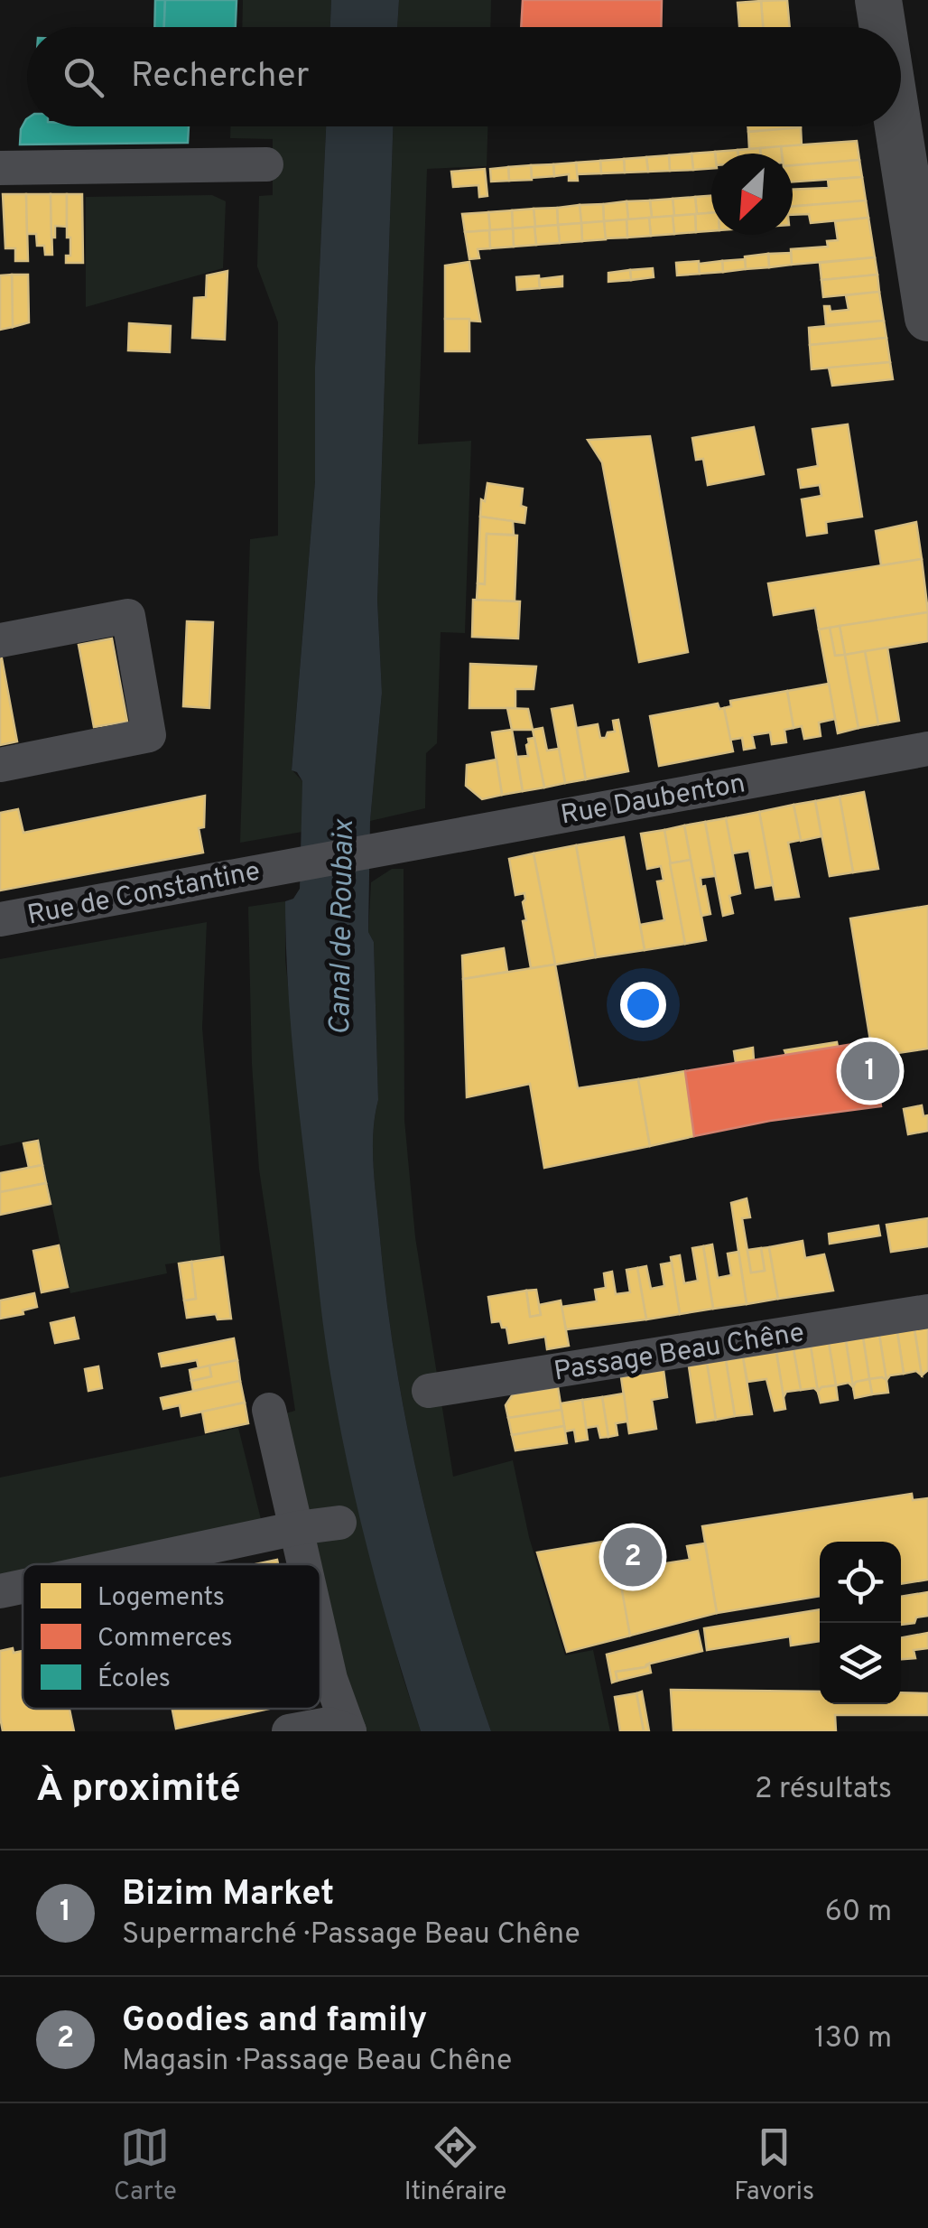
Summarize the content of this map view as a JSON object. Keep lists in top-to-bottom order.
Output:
{
  "streets": {
    "street": ["Rue Daubenton", "Rue de Constantine", "Passage Beau Chêne"]
  },
  "crossings": [
    ["Rue Daubenton", "Rue de Constantine"]
  ],
  "water": ["Canal de Roubaix"],
  "legend": ["Logements", "Commerces", "Écoles"],
  "north": "bottom left",
  "page": {
    "search": "Rechercher",
    "pins": ["1", "2"],
    "heading": ["À proximité", "2 résultats"],
    "list": [
      {
        "mark": "1",
        "name": "Bizim Market",
        "note": "Supermarché · Passage Beau Chêne",
        "value": "60 m"
      },
      {
        "mark": "2",
        "name": "Goodies and family",
        "note": "Magasin · Passage Beau Chêne",
        "value": "130 m"
      }
    ],
    "nav": ["Carte", "Itinéraire", "Favoris"]
  }
}
